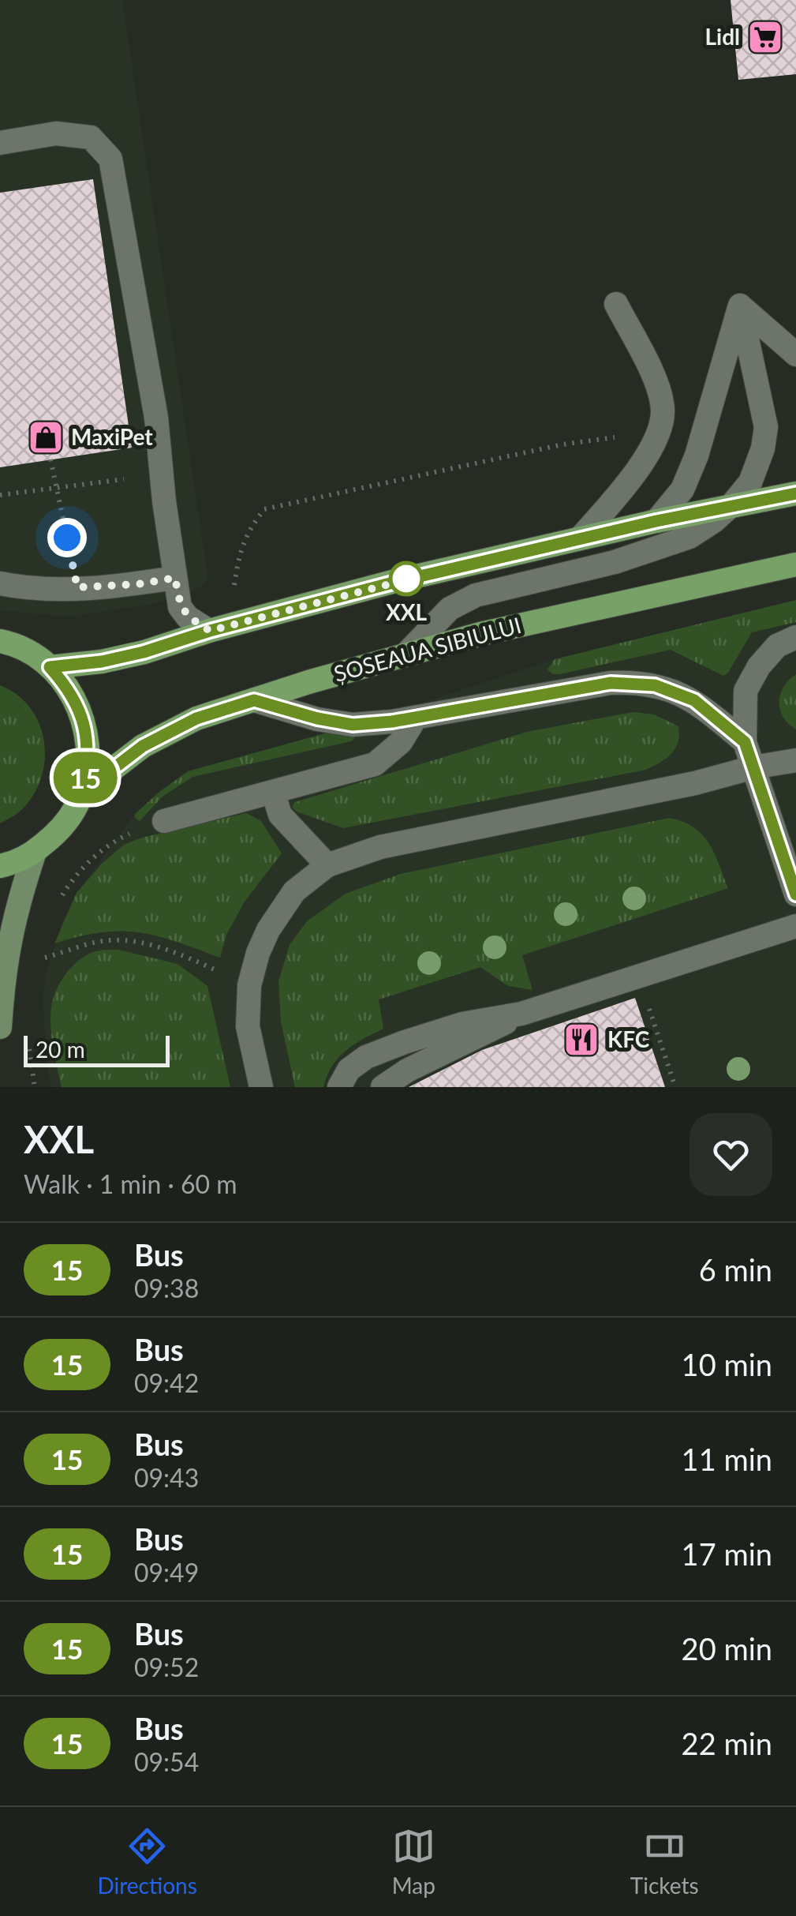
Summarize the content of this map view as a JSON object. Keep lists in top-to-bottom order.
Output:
{
  "streets": {
    "main road": ["ȘOSEAUA SIBIULUI"]
  },
  "places": {
    "supermarket": ["Lidl"],
    "shop": ["MaxiPet"],
    "other": ["XXL"],
    "restaurant": ["KFC"]
  },
  "lines": ["bus line 15"],
  "scale_bar": "20 m",
  "page": {
    "on_map": "15",
    "scale": "20 m",
    "heading": ["XXL", "Walk · 1 min · 60 m"],
    "list": [
      {
        "mark": "15",
        "name": "Bus",
        "note": "09:38",
        "value": "6 min"
      },
      {
        "mark": "15",
        "name": "Bus",
        "note": "09:42",
        "value": "10 min"
      },
      {
        "mark": "15",
        "name": "Bus",
        "note": "09:43",
        "value": "11 min"
      },
      {
        "mark": "15",
        "name": "Bus",
        "note": "09:49",
        "value": "17 min"
      },
      {
        "mark": "15",
        "name": "Bus",
        "note": "09:52",
        "value": "20 min"
      },
      {
        "mark": "15",
        "name": "Bus",
        "note": "09:54",
        "value": "22 min"
      }
    ],
    "tabs": ["Directions", "Map", "Tickets"]
  }
}
